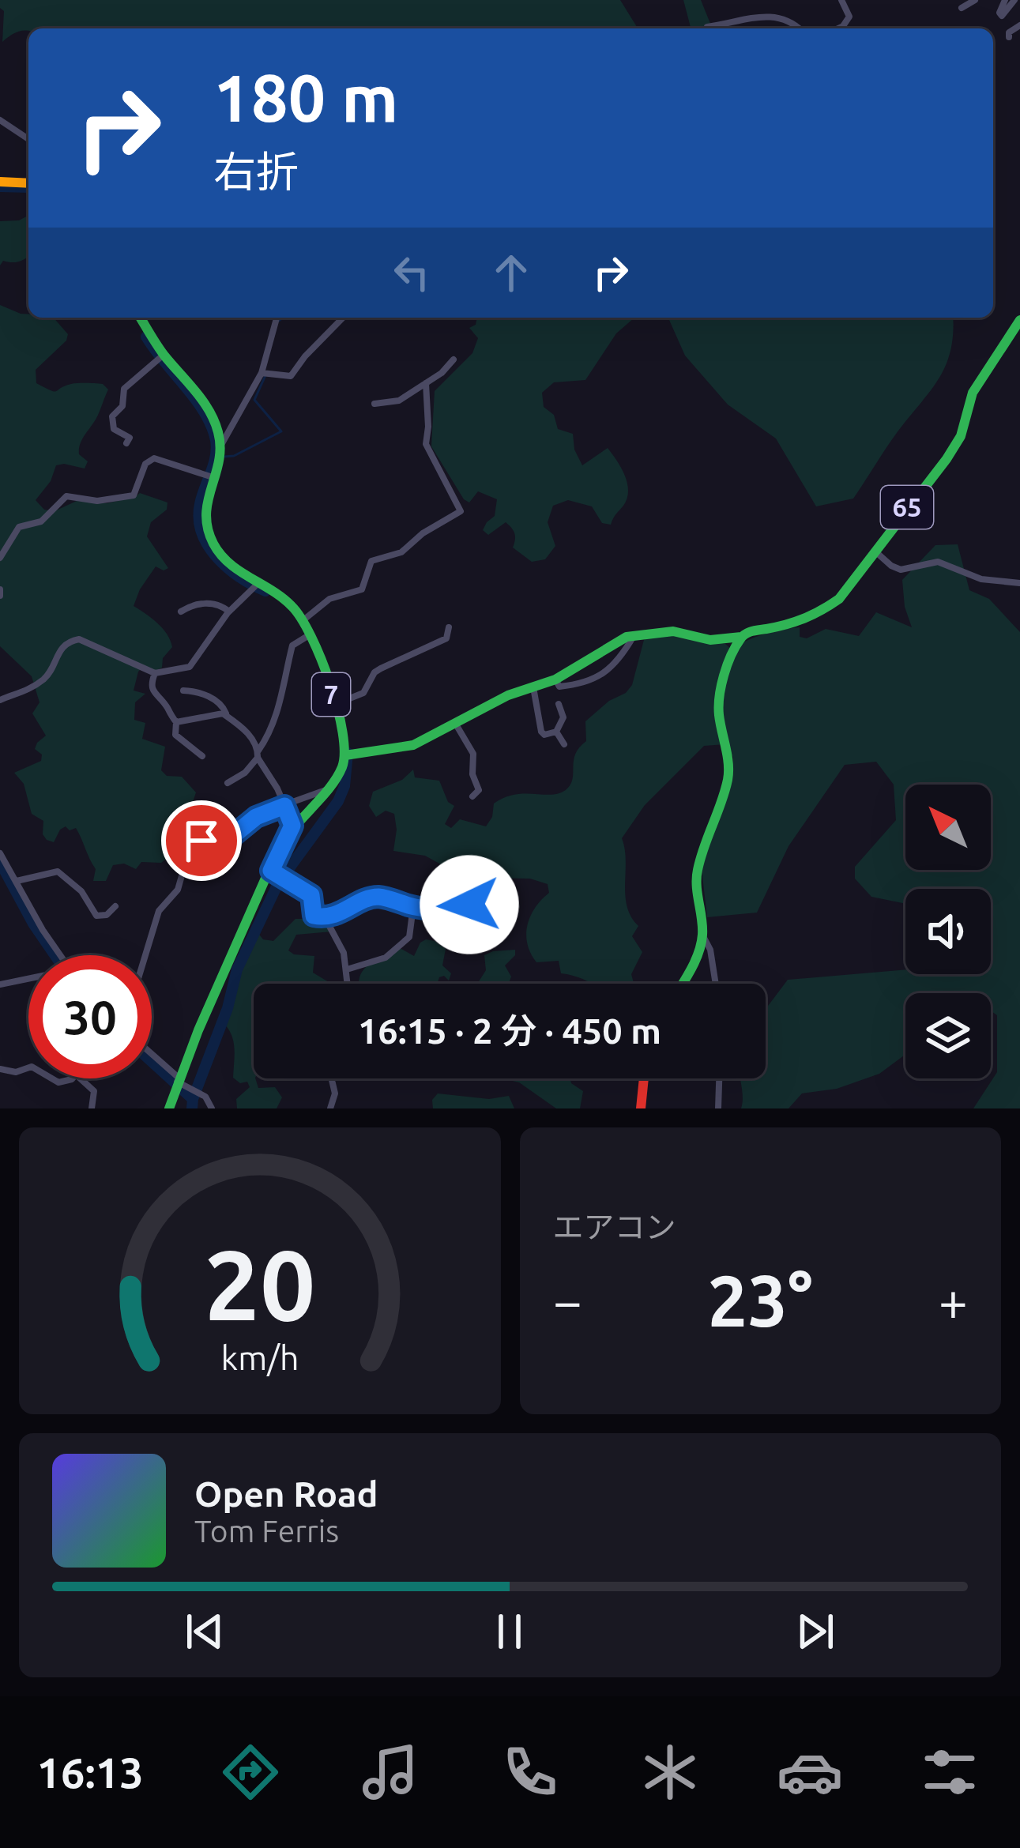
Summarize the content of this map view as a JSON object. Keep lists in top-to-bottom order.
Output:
{
  "streets": {
    "main road": ["65", "7"]
  },
  "north": "top left",
  "page": {
    "turn": ["180 m", "右折"],
    "limit": "30",
    "trip": "16:15 · 2 分 · 450 m",
    "tile": "エアコン",
    "heat": ["−", "23°", "+"],
    "song": ["Open Road", "Tom Ferris"],
    "tabs": "16:13",
    "gauge": ["20", "km/h"]
  }
}
